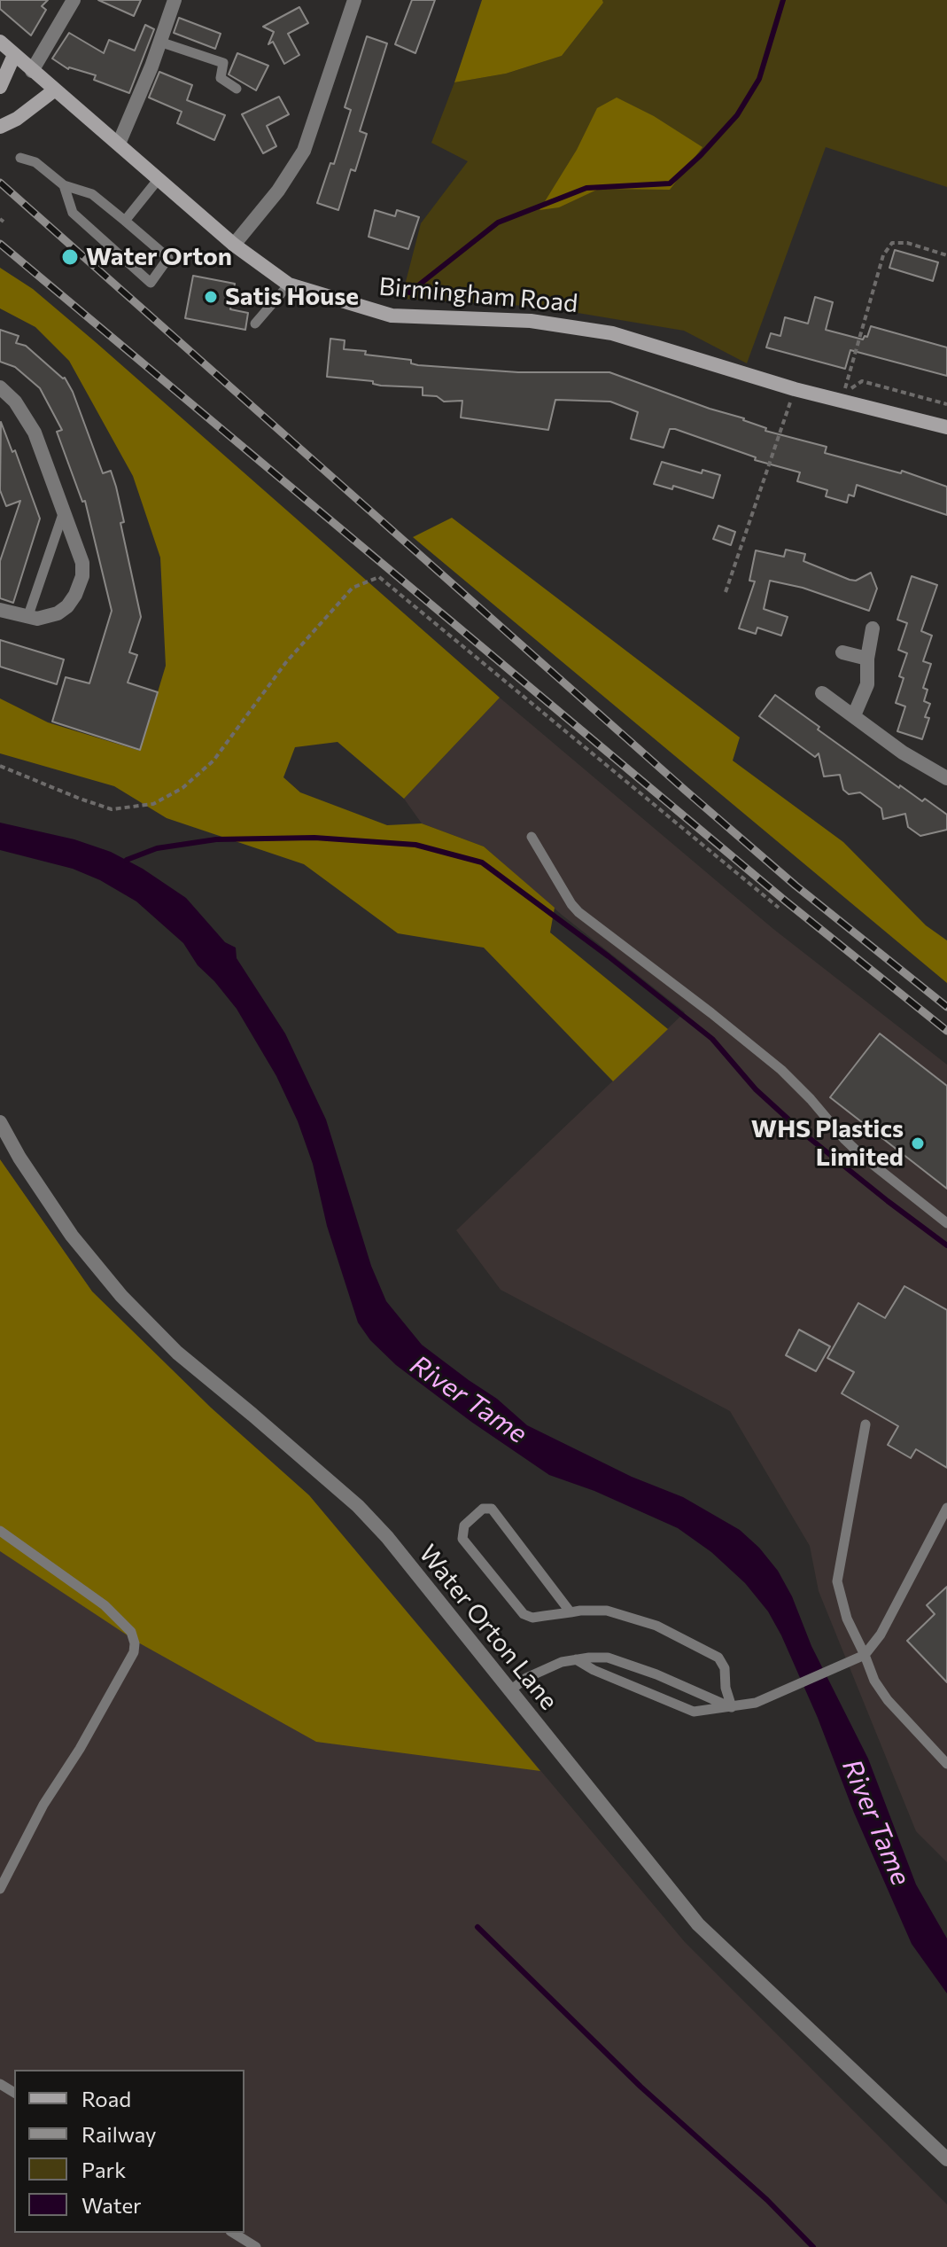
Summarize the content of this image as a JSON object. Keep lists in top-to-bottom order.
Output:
{
  "streets": {
    "main road": ["Birmingham Road"],
    "street": ["Water Orton Lane"]
  },
  "water": ["River Tame"],
  "places": ["Water Orton", "Satis House", "WHS Plastics Limited"],
  "legend": [
    "Road",
    "Railway",
    "Park",
    "Water"
  ]
}
